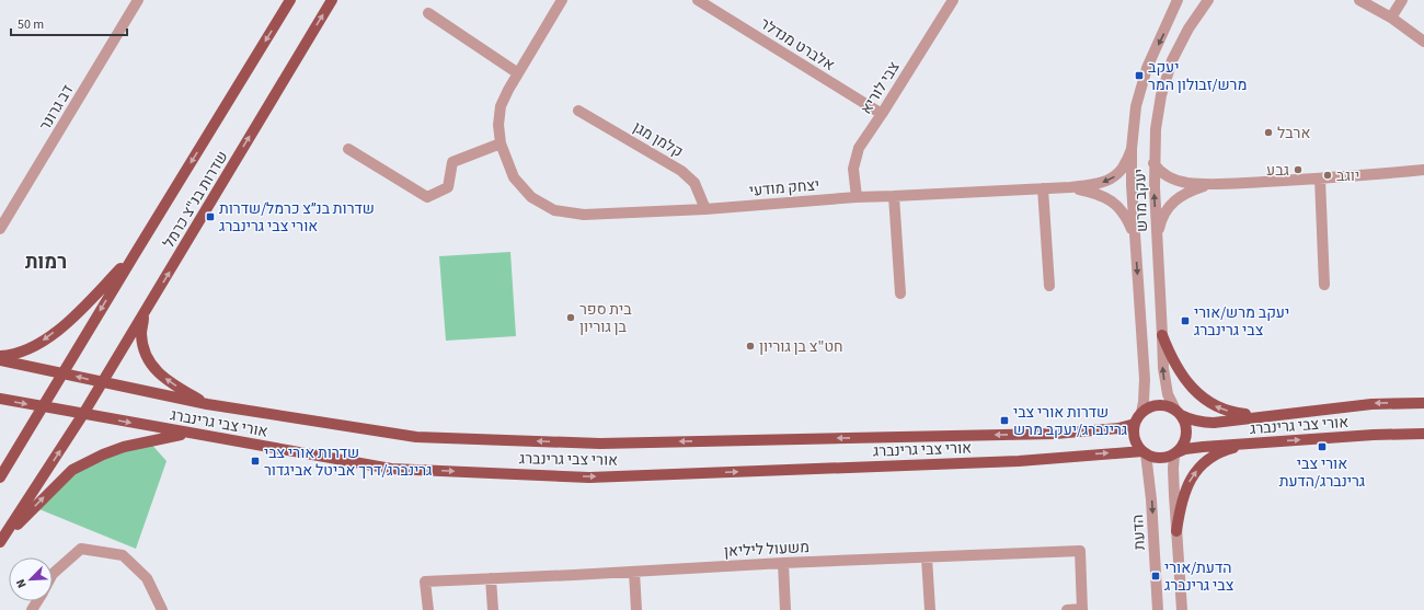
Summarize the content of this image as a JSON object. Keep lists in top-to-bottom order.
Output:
{
  "streets": {
    "main road": ["שדרות בנ\"צ כרמל", "אורי צבי גרינברג"],
    "street": [
      "אלברט מנדלר",
      "צבי לוריא",
      "דב גרונר",
      "קלמן מגן",
      "יצחק מודעי",
      "יעקב מרש",
      "הדעת",
      "משעול ליליאן"
    ]
  },
  "crossings": [
    ["אלברט מנדלר", "צבי לוריא"],
    ["צבי לוריא", "יצחק מודעי"],
    ["קלמן מגן", "יצחק מודעי"],
    ["יצחק מודעי", "יעקב מרש"],
    ["שדרות בנ\"צ כרמל", "אורי צבי גרינברג"],
    ["יעקב מרש", "אורי צבי גרינברג"],
    ["יעקב מרש", "הדעת"],
    ["אורי צבי גרינברג", "הדעת"]
  ],
  "districts": ["רמות"],
  "places": {
    "transit": [
      "יעקב מרש/זבולון המר",
      "שדרות בנ״צ כרמל/שדרות אורי צבי גרינברג",
      "יעקב מרש/אורי צבי גרינברג",
      "שדרות אורי צבי גרינברג/יעקב מרש",
      "אורי צבי גרינברג/הדעת",
      "שדרות אורי צבי גרינברג/דרך אביטל אביגדור",
      "הדעת/אורי צבי גרינברג"
    ],
    "other": [
      "ארבל",
      "גבע",
      "יוגב",
      "בית ספר בן גוריון",
      "חט\"צ בן גוריון"
    ]
  },
  "scale_bar": "50 m",
  "north": "bottom left"
}
